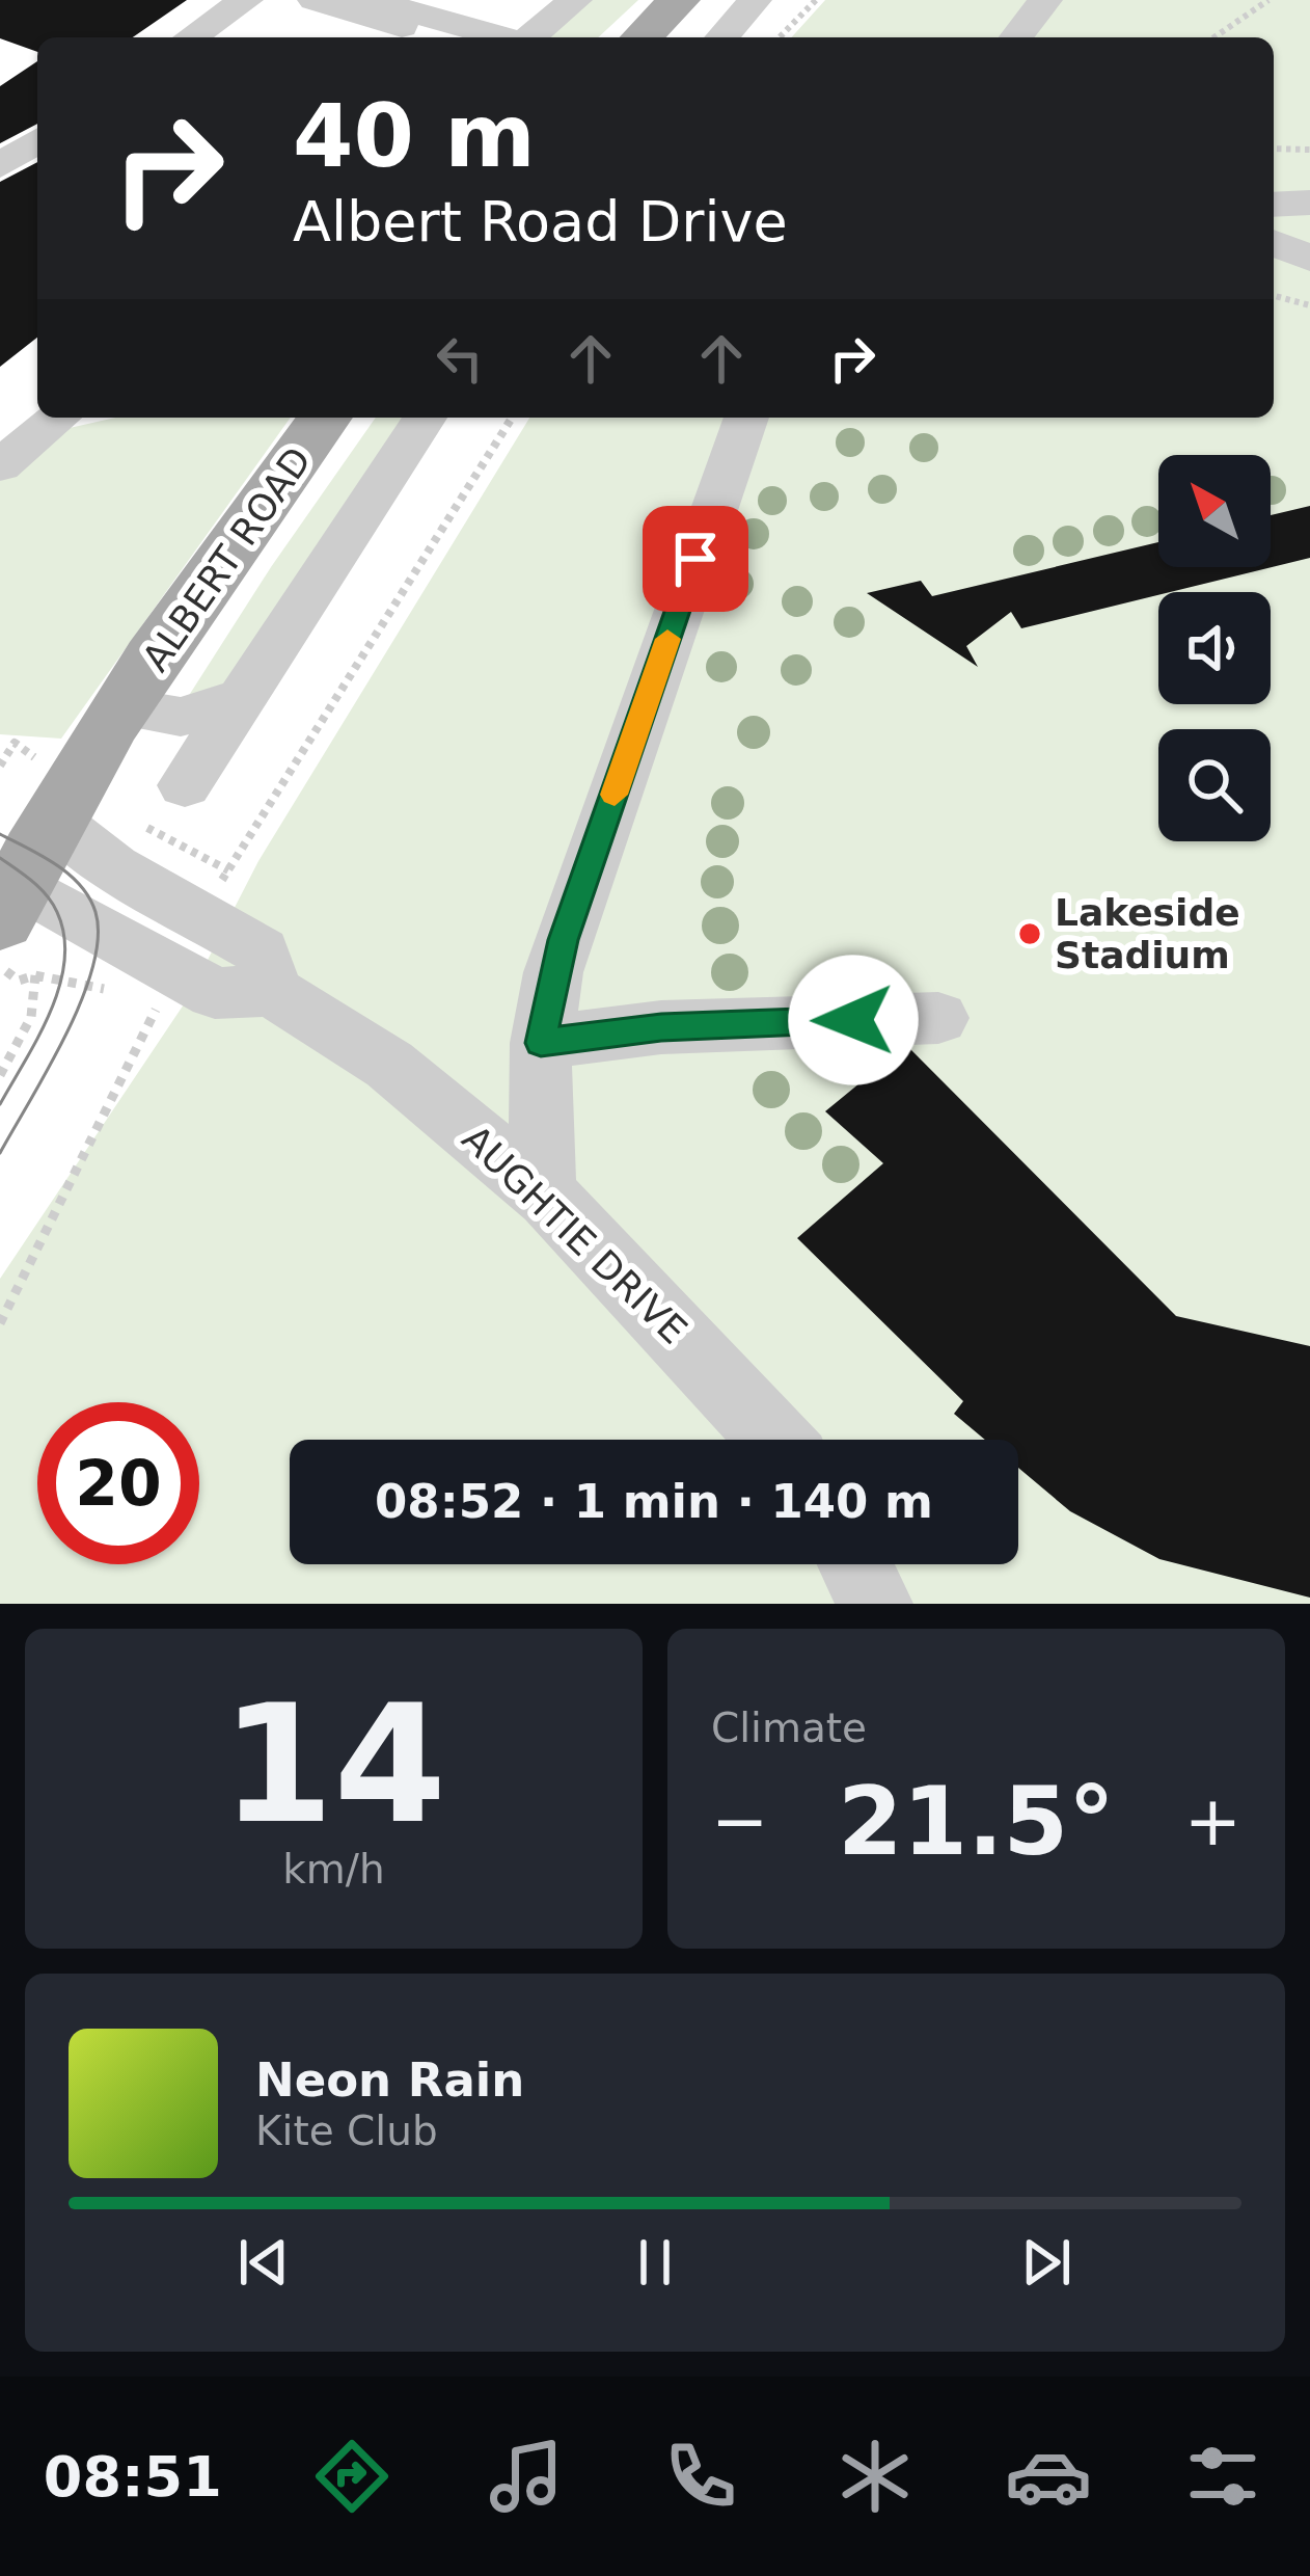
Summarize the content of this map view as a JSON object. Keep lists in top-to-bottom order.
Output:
{
  "streets": {
    "main road": ["ALBERT ROAD"],
    "street": ["AUGHTIE DRIVE"]
  },
  "crossings": [
    ["ALBERT ROAD", "AUGHTIE DRIVE"]
  ],
  "places": ["Lakeside Stadium"],
  "north": "top left",
  "page": {
    "turn": ["40 m", "Albert Road Drive"],
    "limit": "20",
    "trip": "08:52 · 1 min · 140 m",
    "tile": [
      ["14", "km/h"],
      "Climate"
    ],
    "heat": ["−", "21.5°", "+"],
    "song": ["Neon Rain", "Kite Club"],
    "tabs": "08:51"
  }
}
